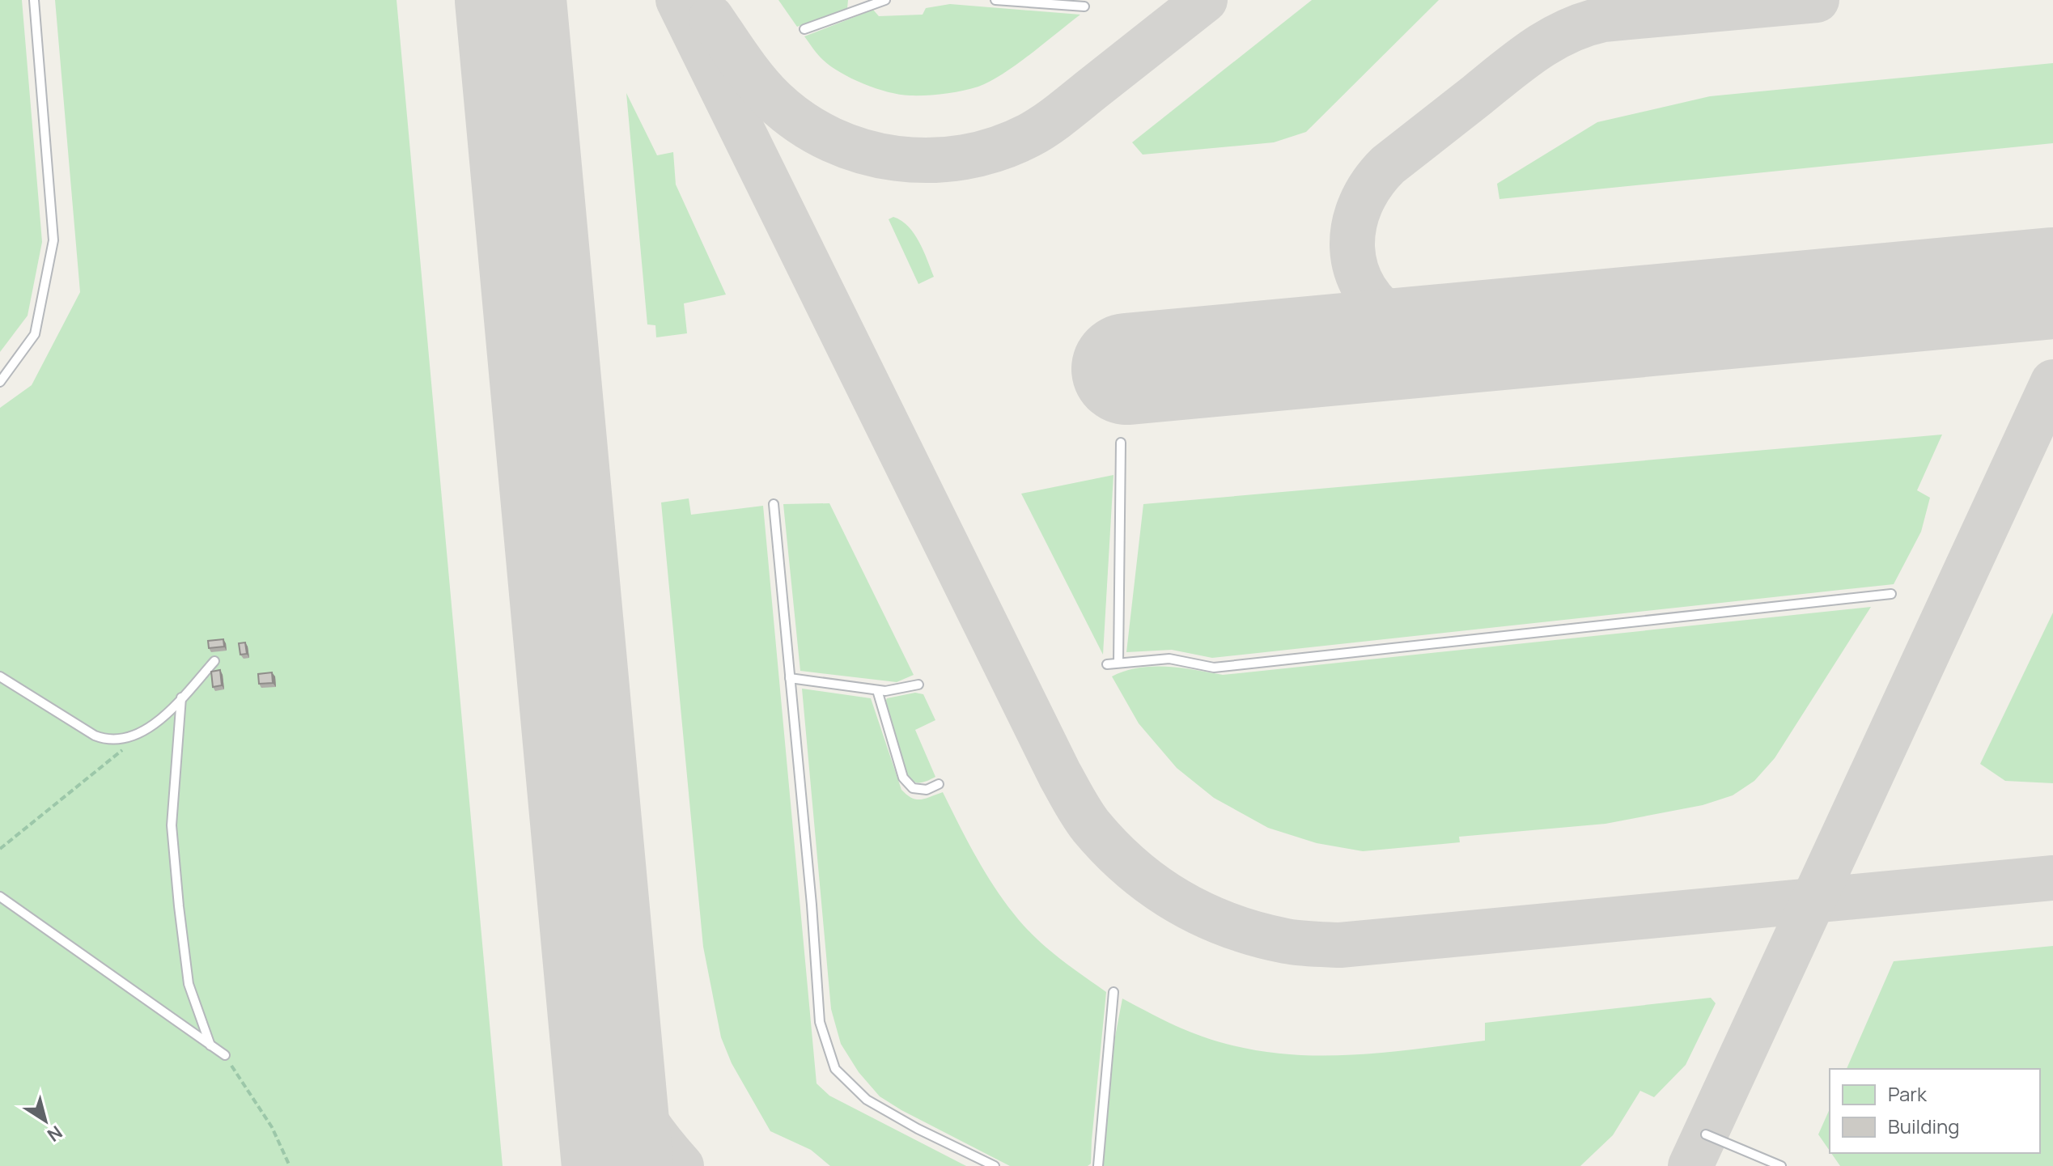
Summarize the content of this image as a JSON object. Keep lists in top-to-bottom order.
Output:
{
  "legend": ["Park", "Building"],
  "north": "bottom right"
}
